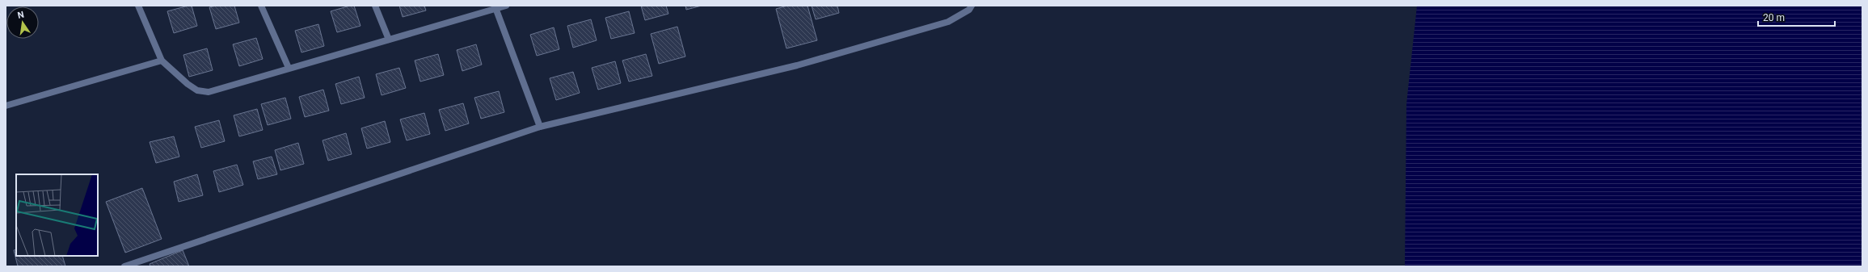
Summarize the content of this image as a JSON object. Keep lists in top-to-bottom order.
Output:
{
  "scale_bar": "20 m",
  "north": "top"
}
